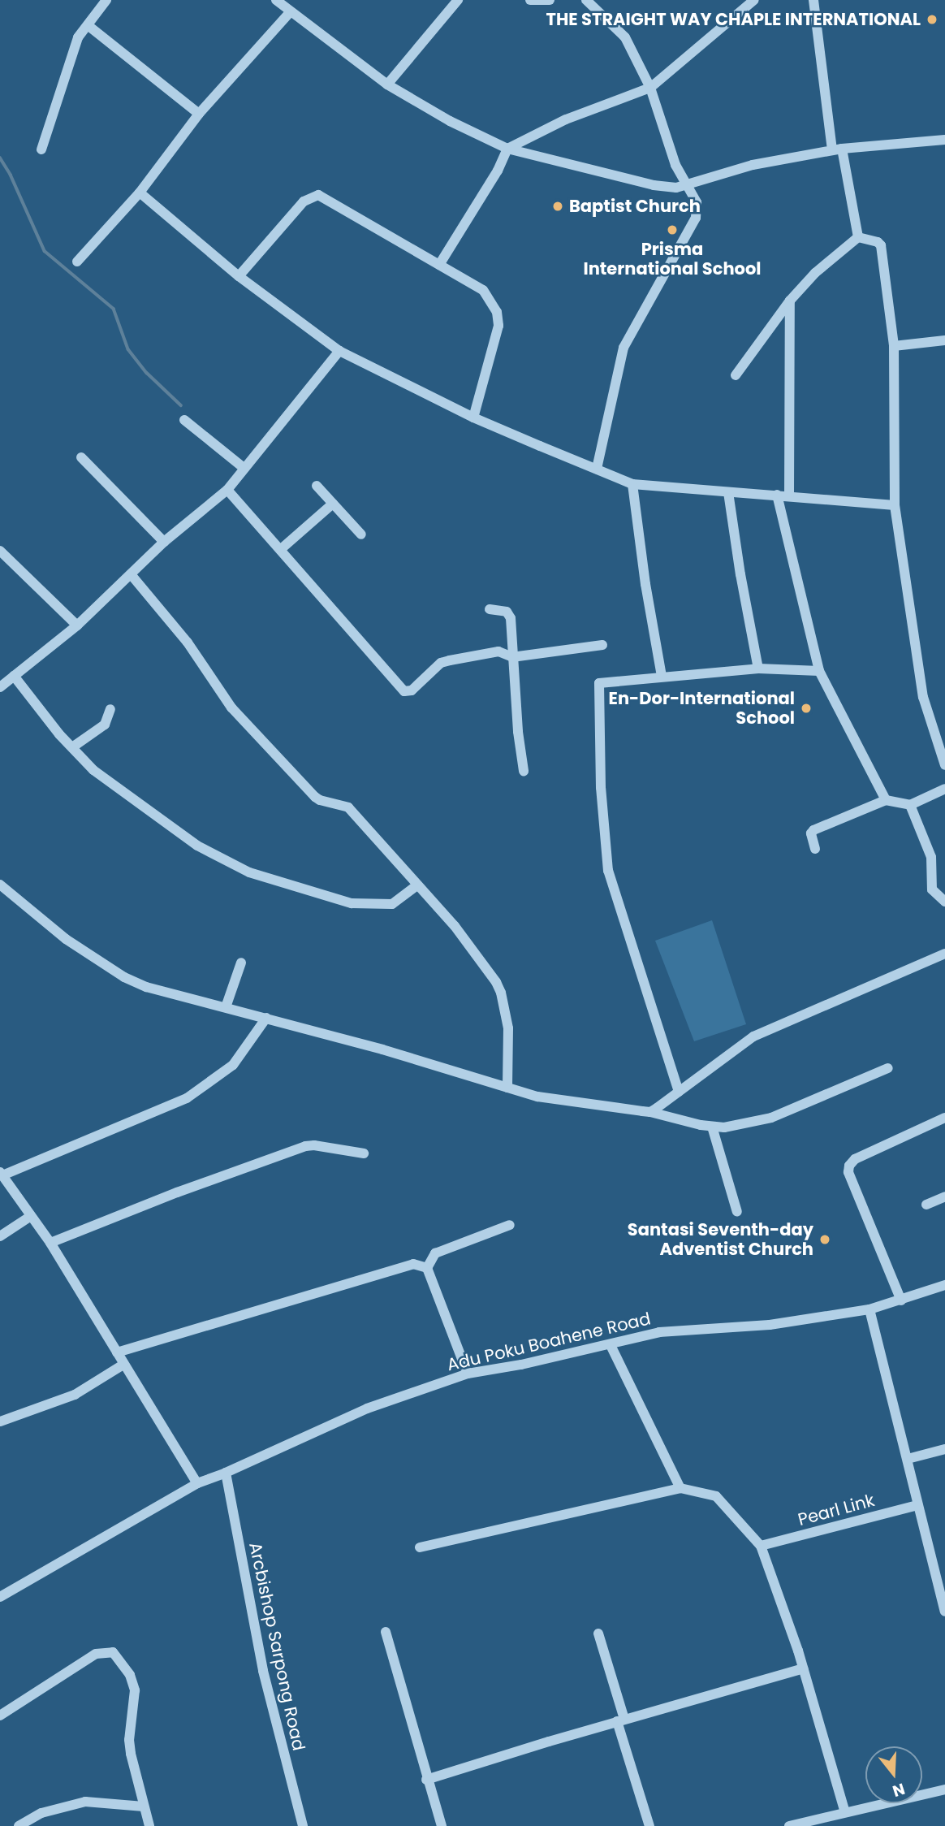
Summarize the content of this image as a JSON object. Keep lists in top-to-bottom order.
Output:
{
  "streets": {
    "street": ["Adu Poku Boahene Road", "Pearl Link", "Arcbishop Sarpong Road"]
  },
  "crossings": [
    ["Adu Poku Boahene Road", "Arcbishop Sarpong Road"]
  ],
  "places": [
    "THE STRAIGHT WAY CHAPLE INTERNATIONAL",
    "Baptist Church",
    "Prisma International School",
    "En-Dor-International School",
    "Santasi Seventh-day Adventist Church"
  ],
  "north": "bottom"
}
